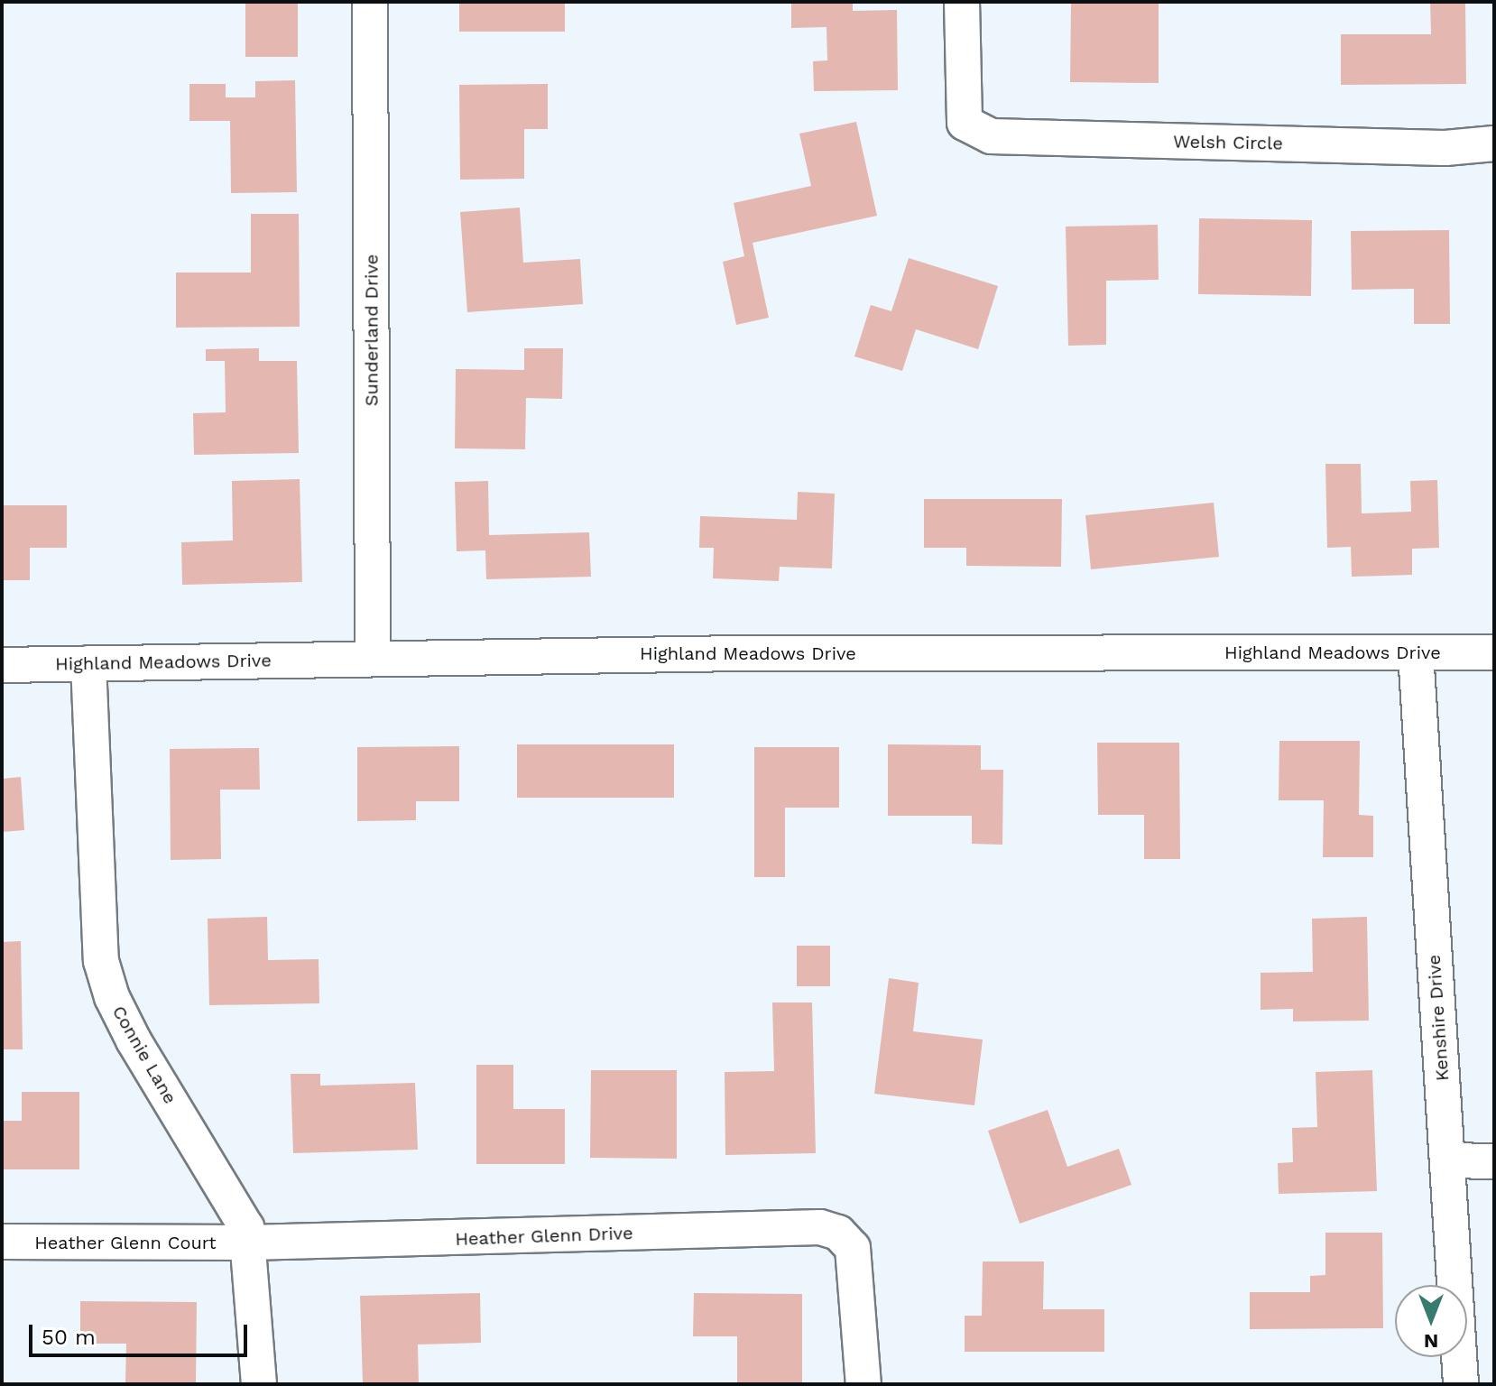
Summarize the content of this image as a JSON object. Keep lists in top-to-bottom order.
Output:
{
  "streets": {
    "street": [
      "Welsh Circle",
      "Sunderland Drive",
      "Highland Meadows Drive",
      "Kenshire Drive",
      "Connie Lane",
      "Heather Glenn Drive",
      "Heather Glenn Court"
    ]
  },
  "crossings": [
    ["Sunderland Drive", "Highland Meadows Drive"],
    ["Highland Meadows Drive", "Kenshire Drive"],
    ["Highland Meadows Drive", "Connie Lane"],
    ["Connie Lane", "Heather Glenn Drive"],
    ["Connie Lane", "Heather Glenn Court"],
    ["Heather Glenn Drive", "Heather Glenn Court"]
  ],
  "scale_bar": "50 m",
  "north": "bottom"
}
